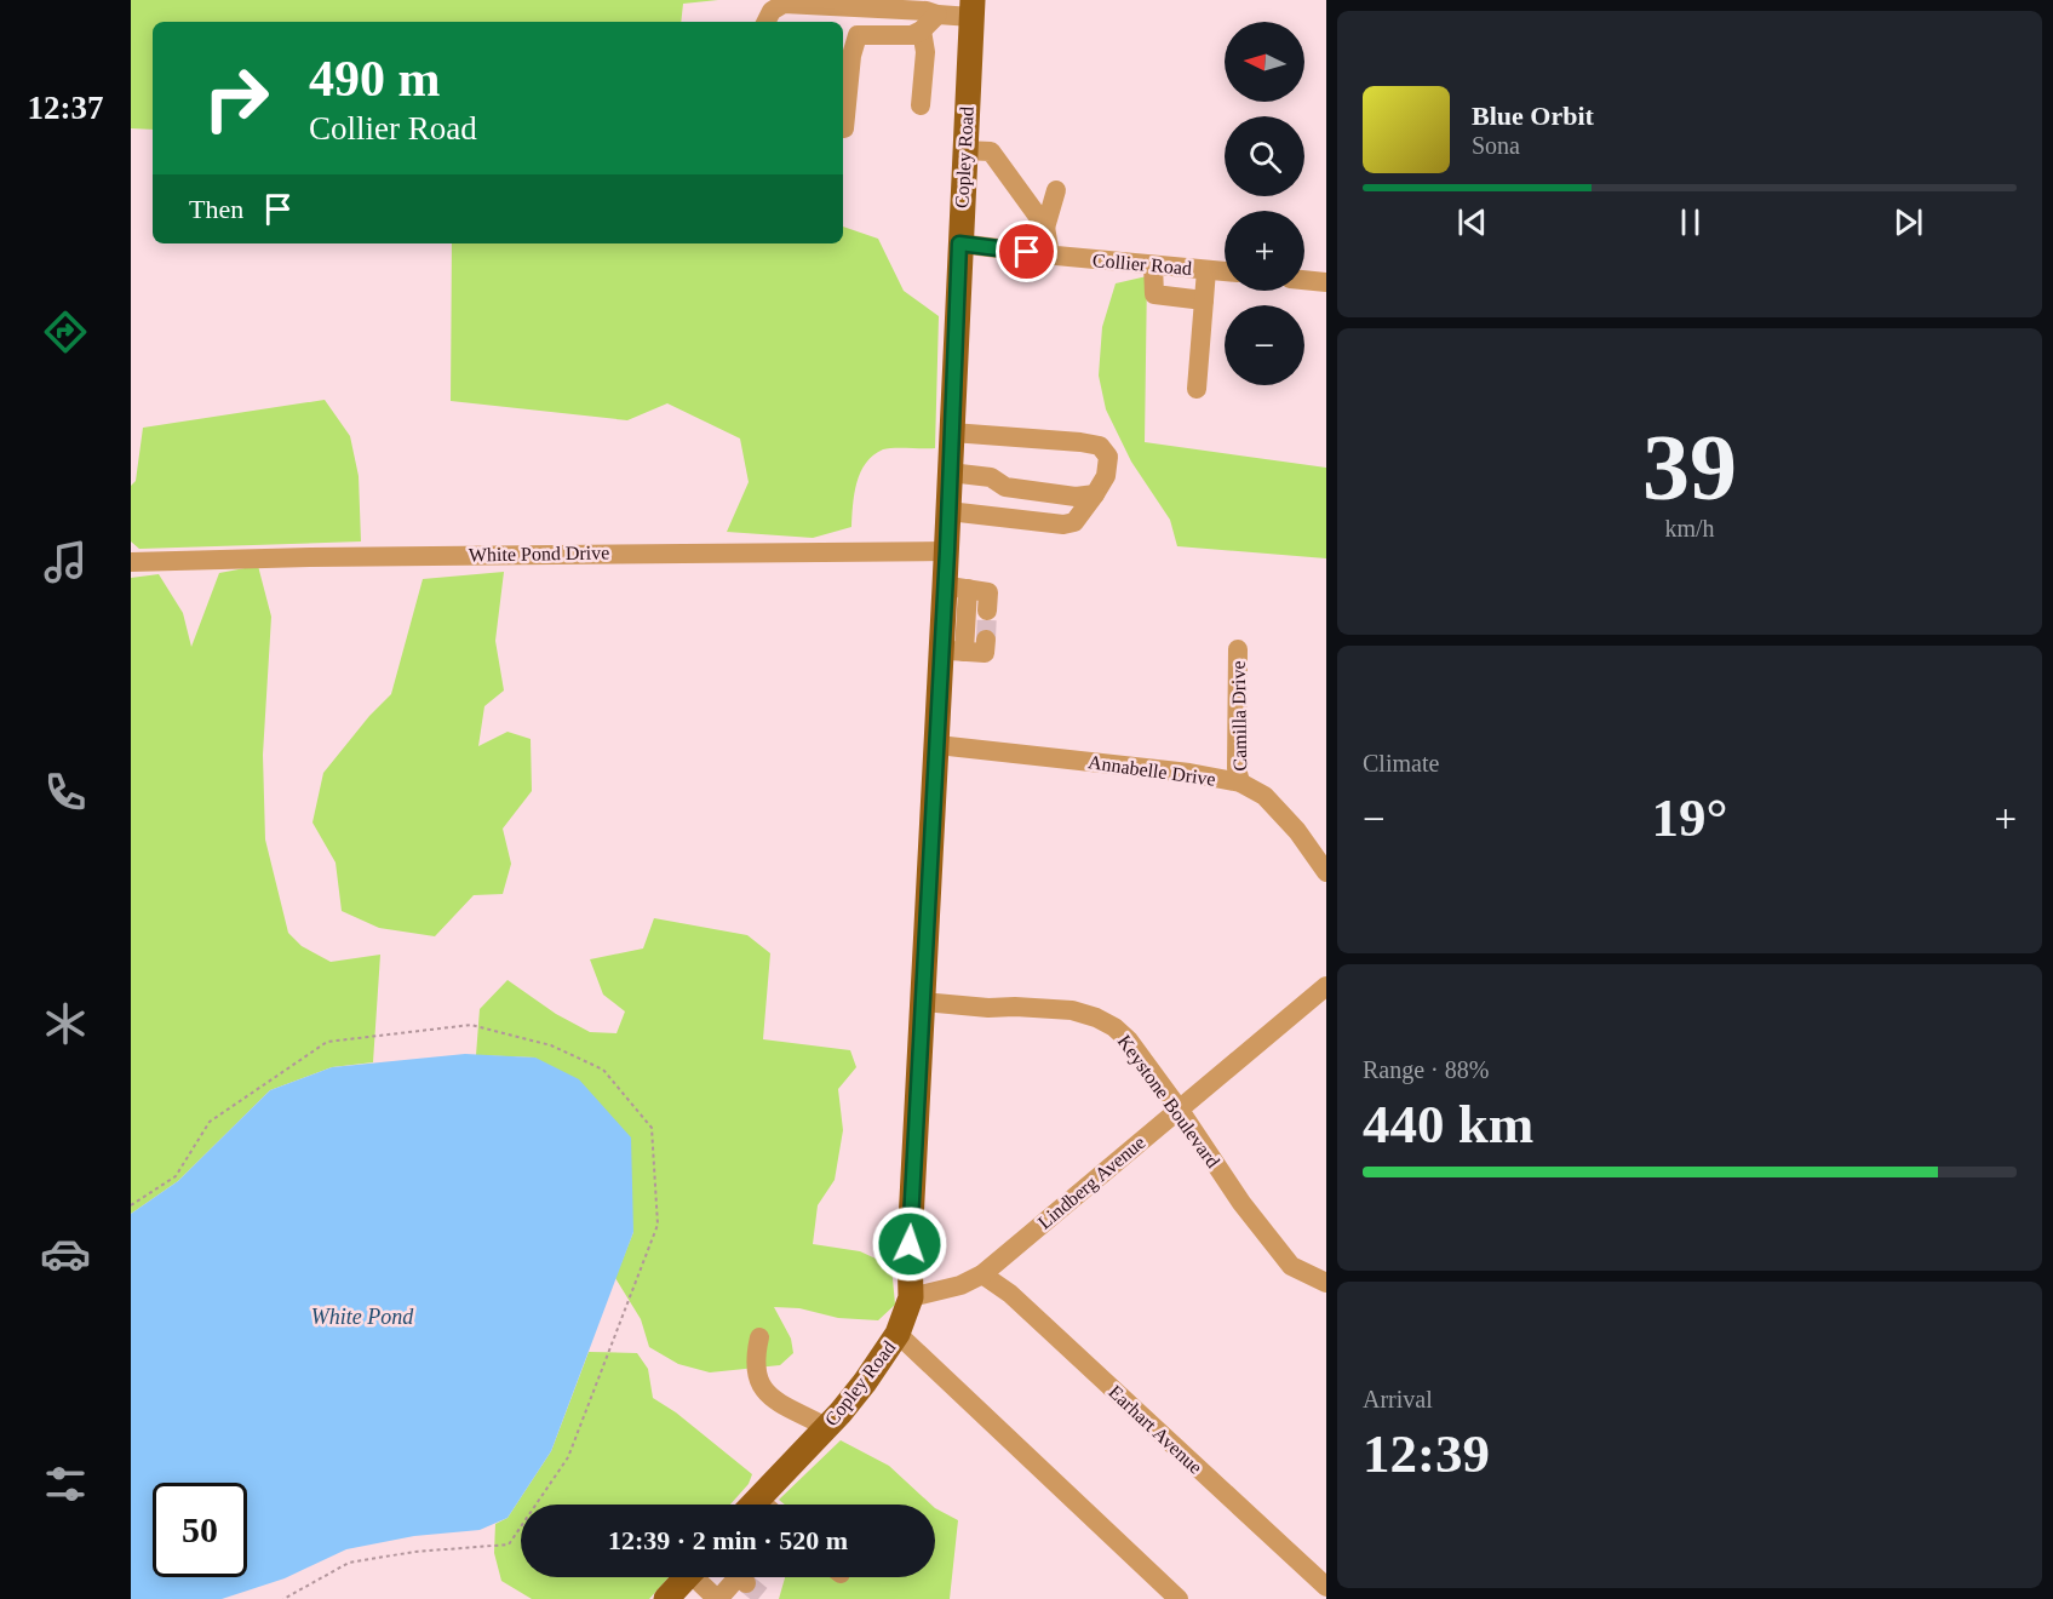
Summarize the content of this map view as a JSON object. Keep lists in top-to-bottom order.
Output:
{
  "streets": {
    "main road": ["Copley Road"],
    "street": [
      "Collier Road",
      "White Pond Drive",
      "Camilla Drive",
      "Annabelle Drive",
      "Keystone Boulevard",
      "Lindberg Avenue",
      "Earhart Avenue"
    ]
  },
  "crossings": [
    ["Copley Road", "Collier Road"],
    ["Copley Road", "White Pond Drive"],
    ["Copley Road", "Annabelle Drive"],
    ["Copley Road", "Keystone Boulevard"],
    ["Copley Road", "Lindberg Avenue"],
    ["Camilla Drive", "Annabelle Drive"],
    ["Keystone Boulevard", "Lindberg Avenue"],
    ["Lindberg Avenue", "Earhart Avenue"]
  ],
  "water": ["White Pond"],
  "north": "left",
  "page": {
    "tabs": "12:37",
    "map_buttons": ["+", "−"],
    "turn": ["490 m", "Collier Road"],
    "song": ["Blue Orbit", "Sona"],
    "then": "Then",
    "tile": [
      ["39", "km/h"],
      "Climate",
      ["Range · 88%", "440 km"],
      ["Arrival", "12:39"]
    ],
    "heat": ["−", "19°", "+"],
    "limit": "50",
    "trip": "12:39 · 2 min · 520 m"
  }
}
